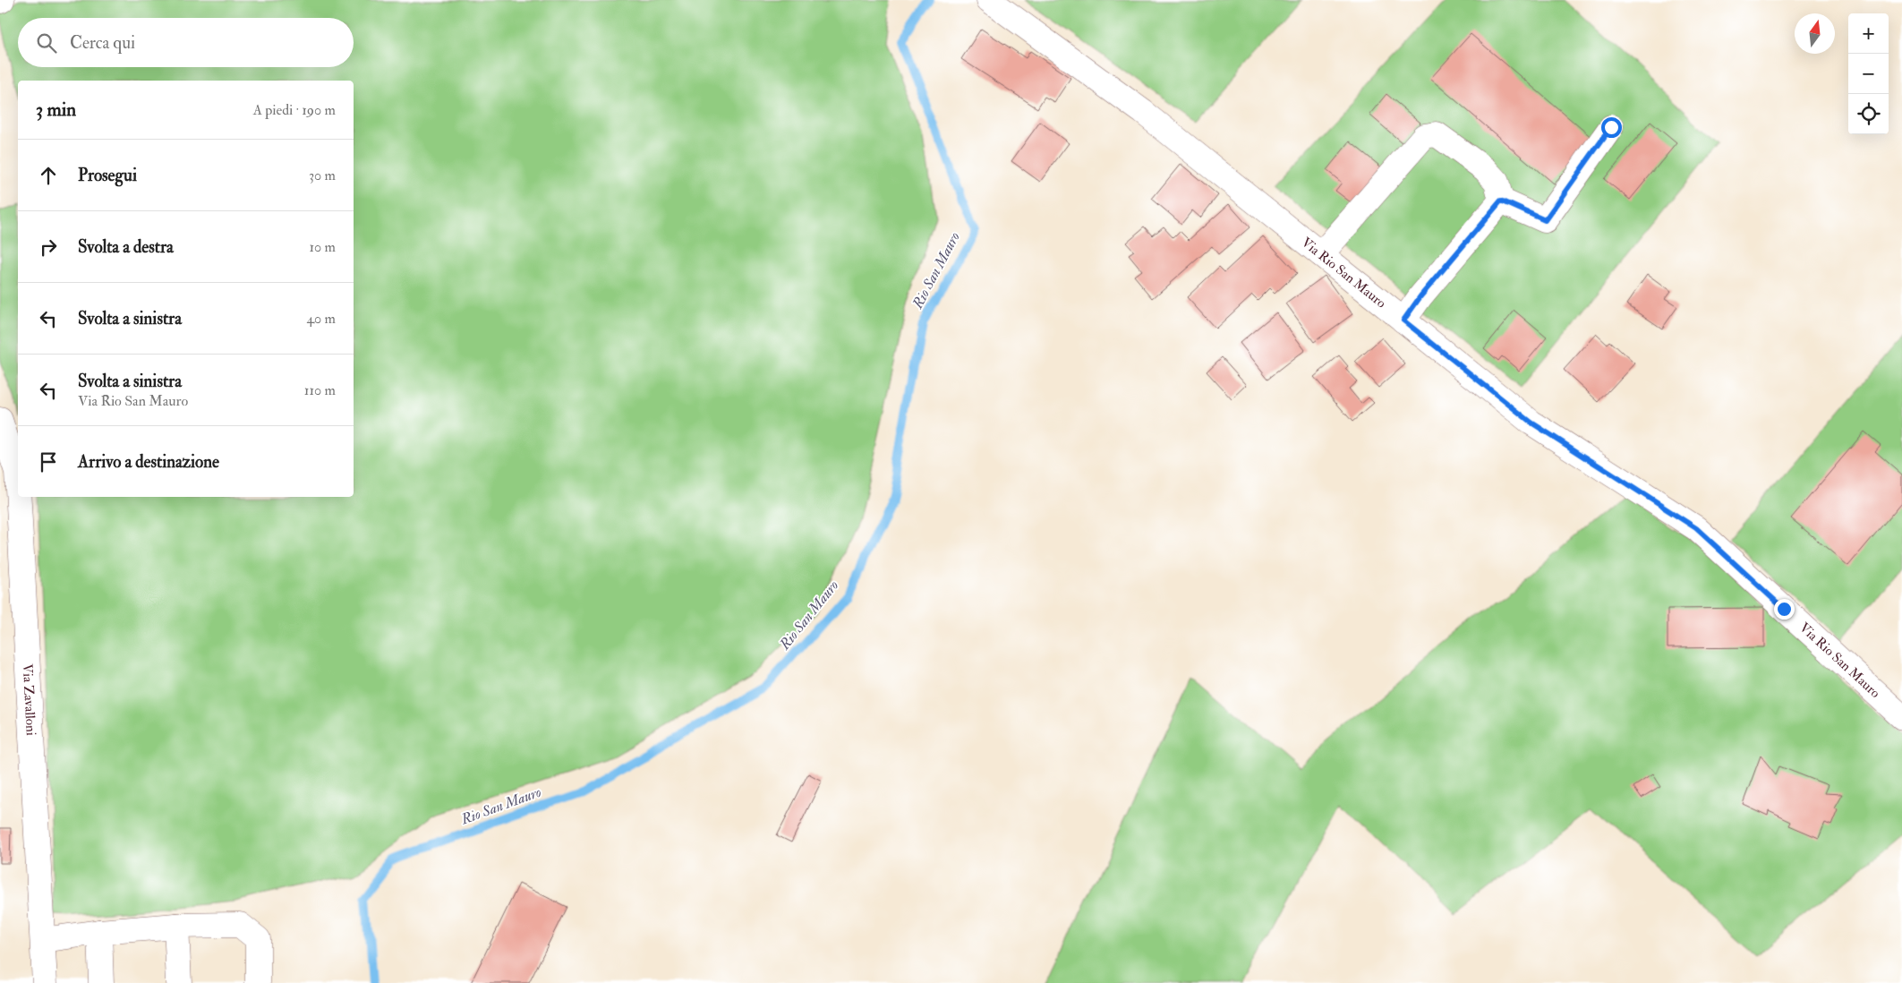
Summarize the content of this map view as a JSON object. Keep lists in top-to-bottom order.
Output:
{
  "streets": {
    "street": ["Via Rio San Mauro", "Via Zavalloni"]
  },
  "water": ["Rio San Mauro"],
  "north": "top",
  "page": {
    "map_buttons": ["+", "−"],
    "search": "Cerca qui",
    "heading": ["3 min", "A piedi · 190 m"],
    "list": [
      ["Prosegui", "30 m"],
      ["Svolta a destra", "10 m"],
      ["Svolta a sinistra", "40 m"],
      ["Svolta a sinistra", "Via Rio San Mauro", "110 m"],
      "Arrivo a destinazione"
    ]
  }
}
